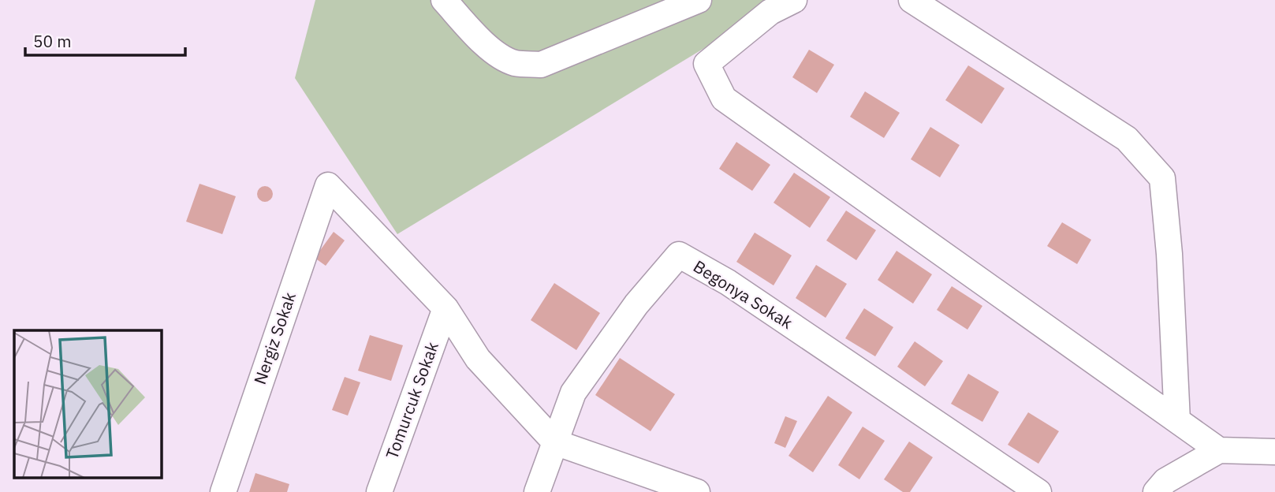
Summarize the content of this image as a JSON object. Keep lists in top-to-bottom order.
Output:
{
  "streets": {
    "street": ["Begonya Sokak", "Nergiz Sokak", "Tomurcuk Sokak"]
  },
  "crossings": [
    ["Nergiz Sokak", "Tomurcuk Sokak"]
  ],
  "scale_bar": "50 m"
}
